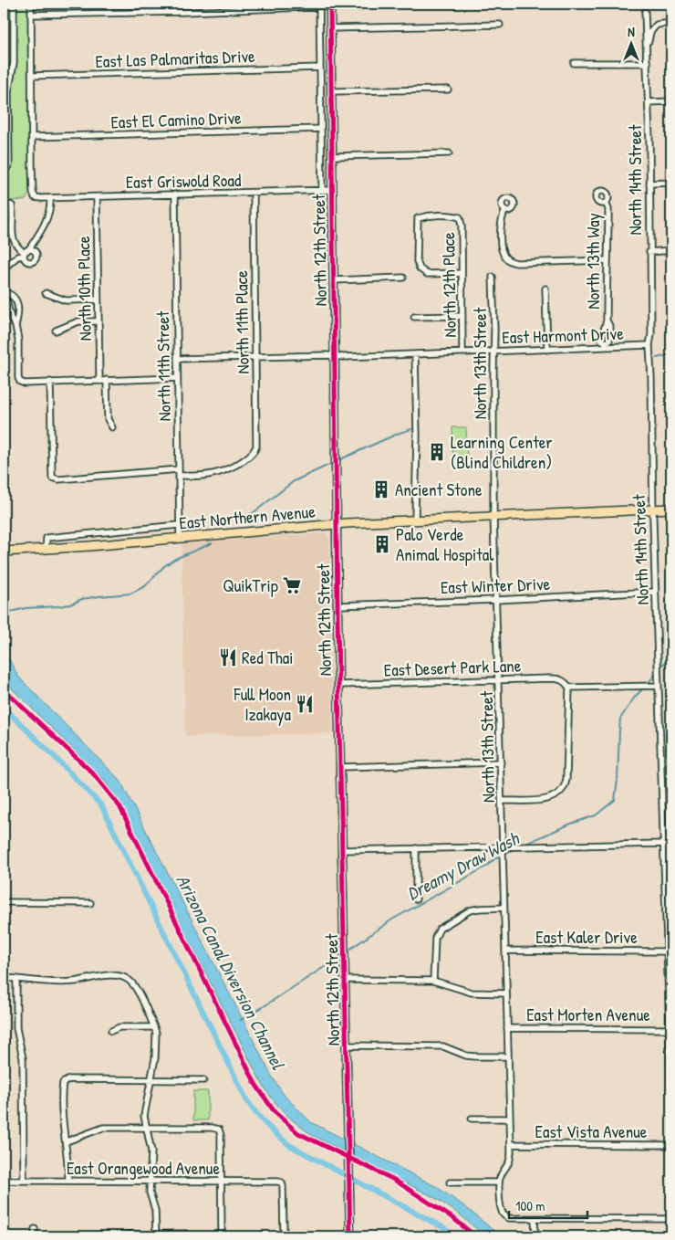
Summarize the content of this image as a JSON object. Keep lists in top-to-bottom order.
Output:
{
  "streets": {
    "main road": ["East Northern Avenue"],
    "street": [
      "East Las Palmaritas Drive",
      "East El Camino Drive",
      "North 14th Street",
      "East Griswold Road",
      "North 12th Street",
      "North 13th Way",
      "North 12th Place",
      "North 10th Place",
      "North 11th Place",
      "East Harmont Drive",
      "North 13th Street",
      "North 11th Street",
      "East Winter Drive",
      "East Desert Park Lane",
      "East Kaler Drive",
      "East Morten Avenue",
      "East Vista Avenue",
      "East Orangewood Avenue"
    ]
  },
  "crossings": [
    ["East Las Palmaritas Drive", "North 12th Street"],
    ["East El Camino Drive", "East Griswold Road"],
    ["East El Camino Drive", "North 12th Street"],
    ["North 14th Street", "East Harmont Drive"],
    ["North 14th Street", "East Northern Avenue"],
    ["North 14th Street", "East Winter Drive"],
    ["North 14th Street", "East Desert Park Lane"],
    ["North 14th Street", "East Kaler Drive"],
    ["North 14th Street", "East Morten Avenue"],
    ["East Griswold Road", "North 12th Street"],
    ["East Griswold Road", "North 10th Place"],
    ["East Griswold Road", "North 11th Place"],
    ["East Griswold Road", "North 11th Street"],
    ["North 12th Street", "East Harmont Drive"],
    ["North 12th Street", "East Northern Avenue"],
    ["North 12th Street", "East Winter Drive"],
    ["North 12th Street", "East Desert Park Lane"],
    ["North 13th Way", "East Harmont Drive"],
    ["North 12th Place", "East Harmont Drive"],
    ["North 11th Place", "East Harmont Drive"],
    ["North 11th Place", "North 11th Street"],
    ["East Harmont Drive", "North 13th Street"],
    ["East Harmont Drive", "North 11th Street"],
    ["North 13th Street", "East Northern Avenue"],
    ["North 13th Street", "East Winter Drive"],
    ["North 13th Street", "East Desert Park Lane"],
    ["North 13th Street", "East Kaler Drive"],
    ["North 13th Street", "East Morten Avenue"],
    ["North 13th Street", "East Vista Avenue"],
    ["North 11th Street", "East Northern Avenue"]
  ],
  "water": ["Dreamy Draw Wash", "Arizona Canal Diversion Channel"],
  "places": {
    "building": ["Learning Center (Blind Children)", "Ancient Stone", "Palo Verde Animal Hospital"],
    "supermarket": ["QuikTrip"],
    "restaurant": ["Red Thai", "Full Moon Izakaya"]
  },
  "scale_bar": "100 m",
  "north": "top"
}
